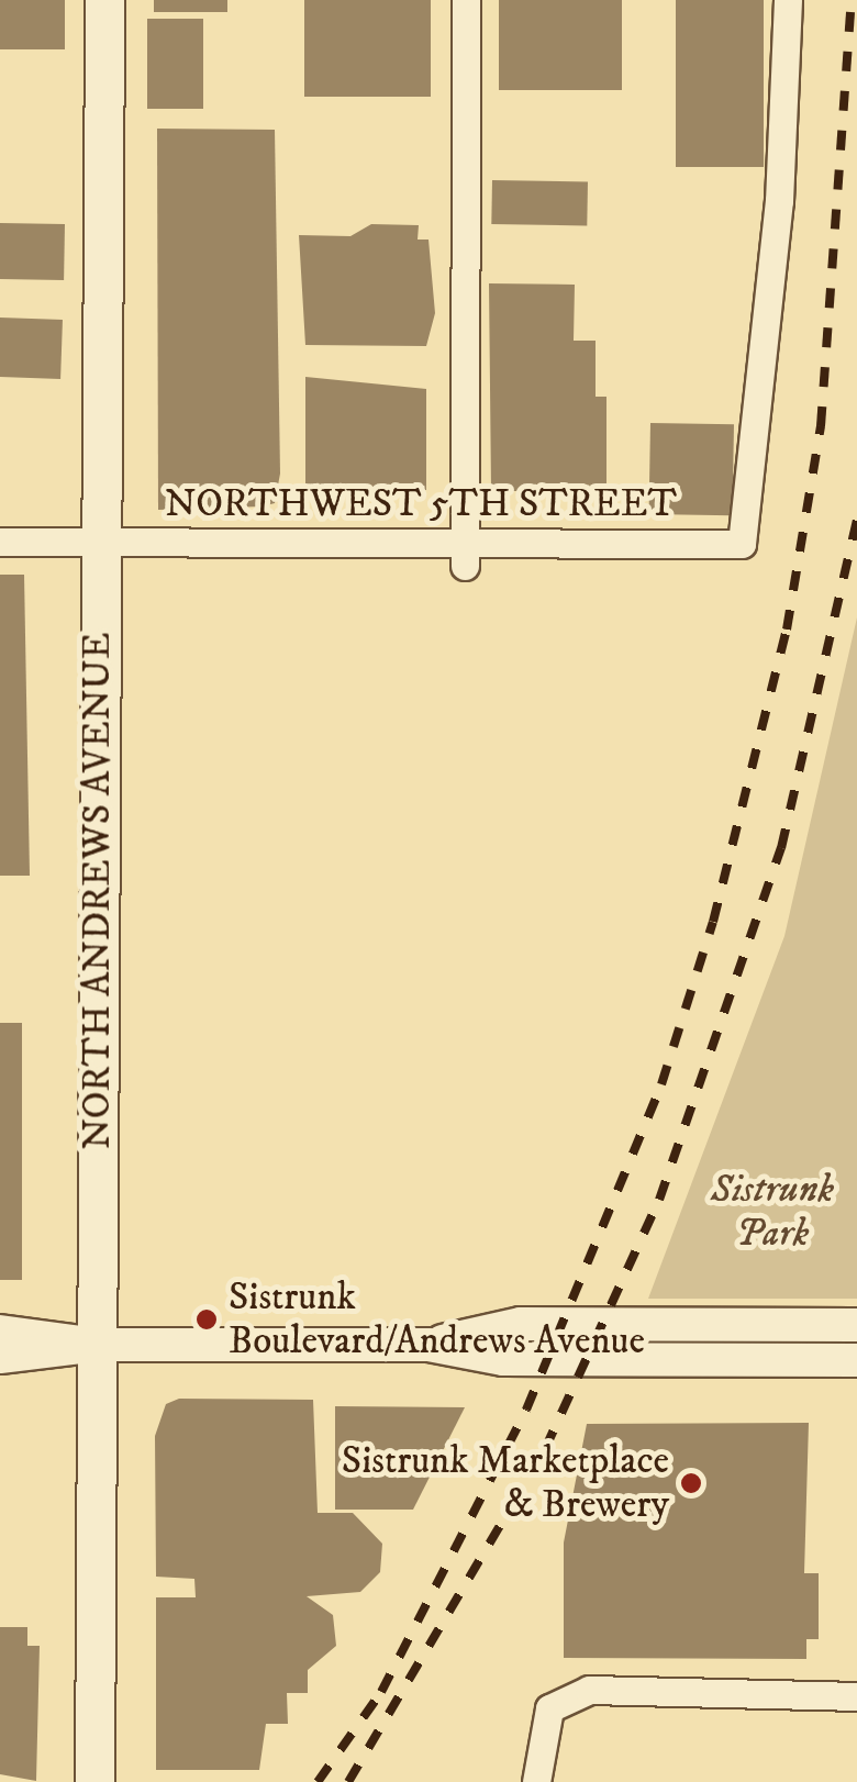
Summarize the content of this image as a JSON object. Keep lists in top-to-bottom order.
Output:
{
  "streets": {
    "main road": ["NORTH ANDREWS AVENUE"],
    "street": ["NORTHWEST 5TH STREET"]
  },
  "crossings": [
    ["NORTHWEST 5TH STREET", "NORTH ANDREWS AVENUE"]
  ],
  "parks": ["Sistrunk Park"],
  "places": ["Sistrunk Boulevard/Andrews Avenue", "Sistrunk Marketplace & Brewery"]
}
